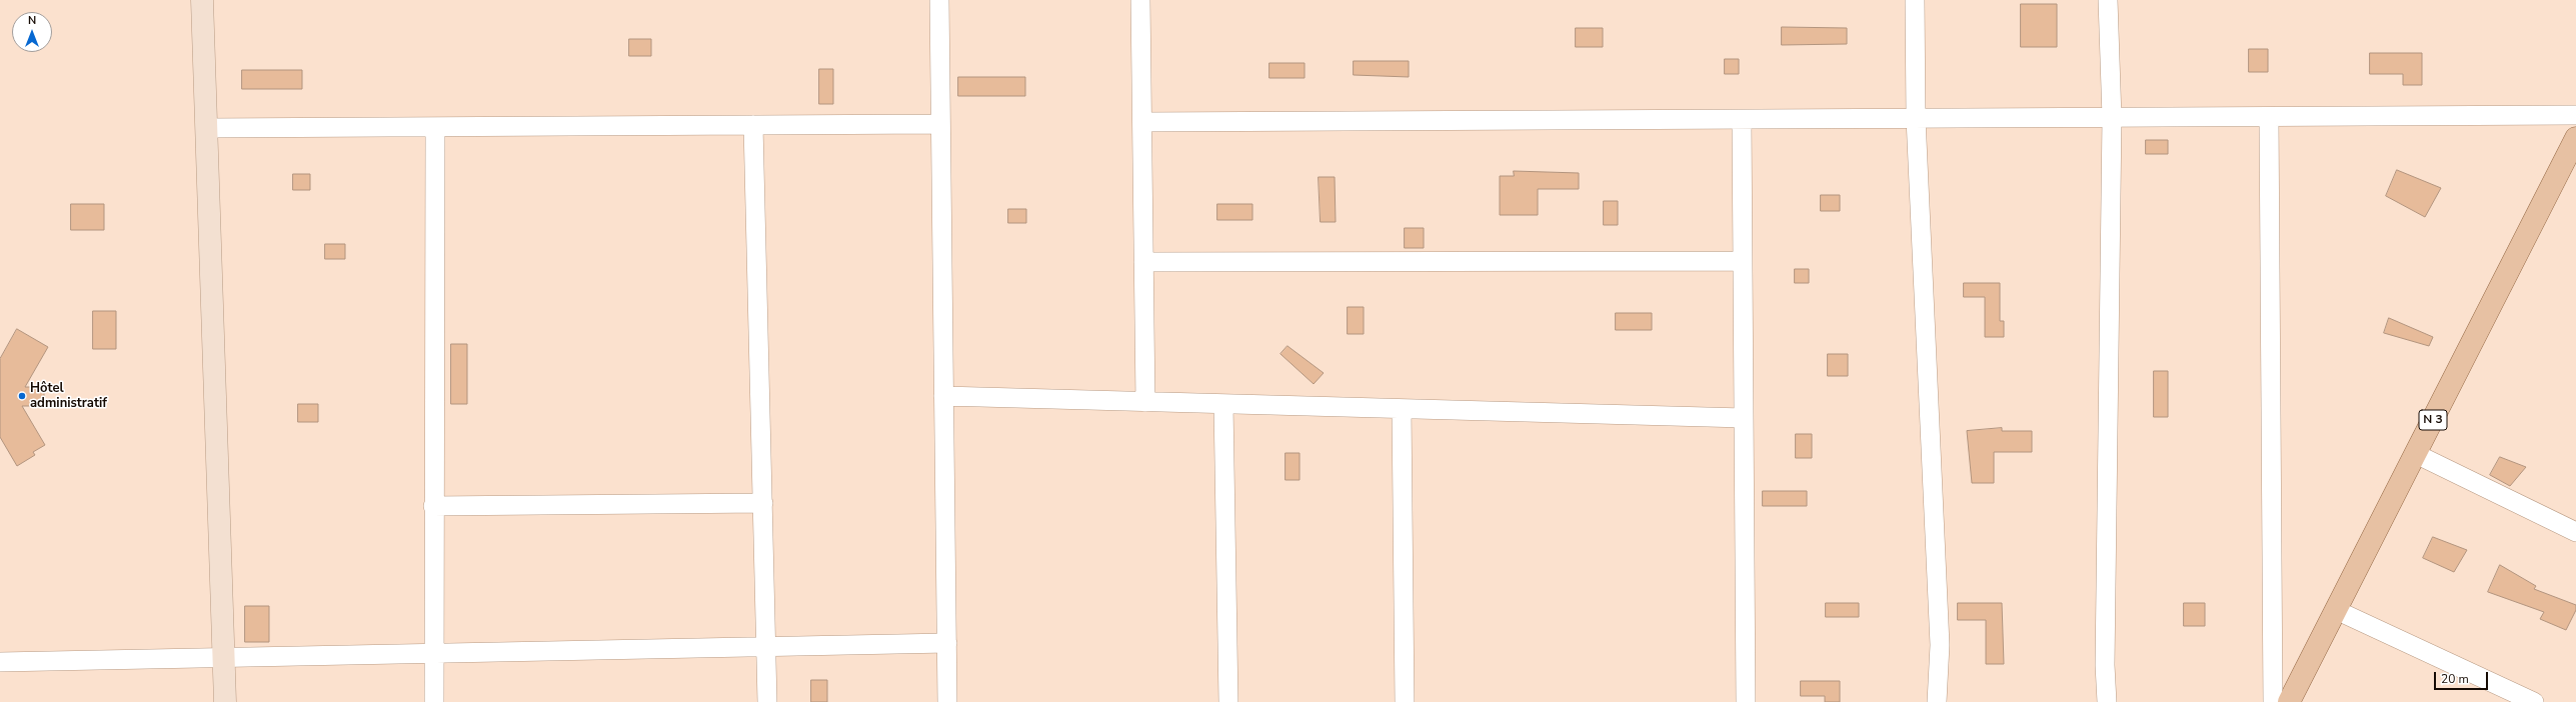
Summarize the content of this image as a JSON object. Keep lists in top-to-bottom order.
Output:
{
  "streets": {
    "main road": ["N 3"]
  },
  "places": ["Hôtel administratif"],
  "scale_bar": "20 m",
  "north": "top"
}
